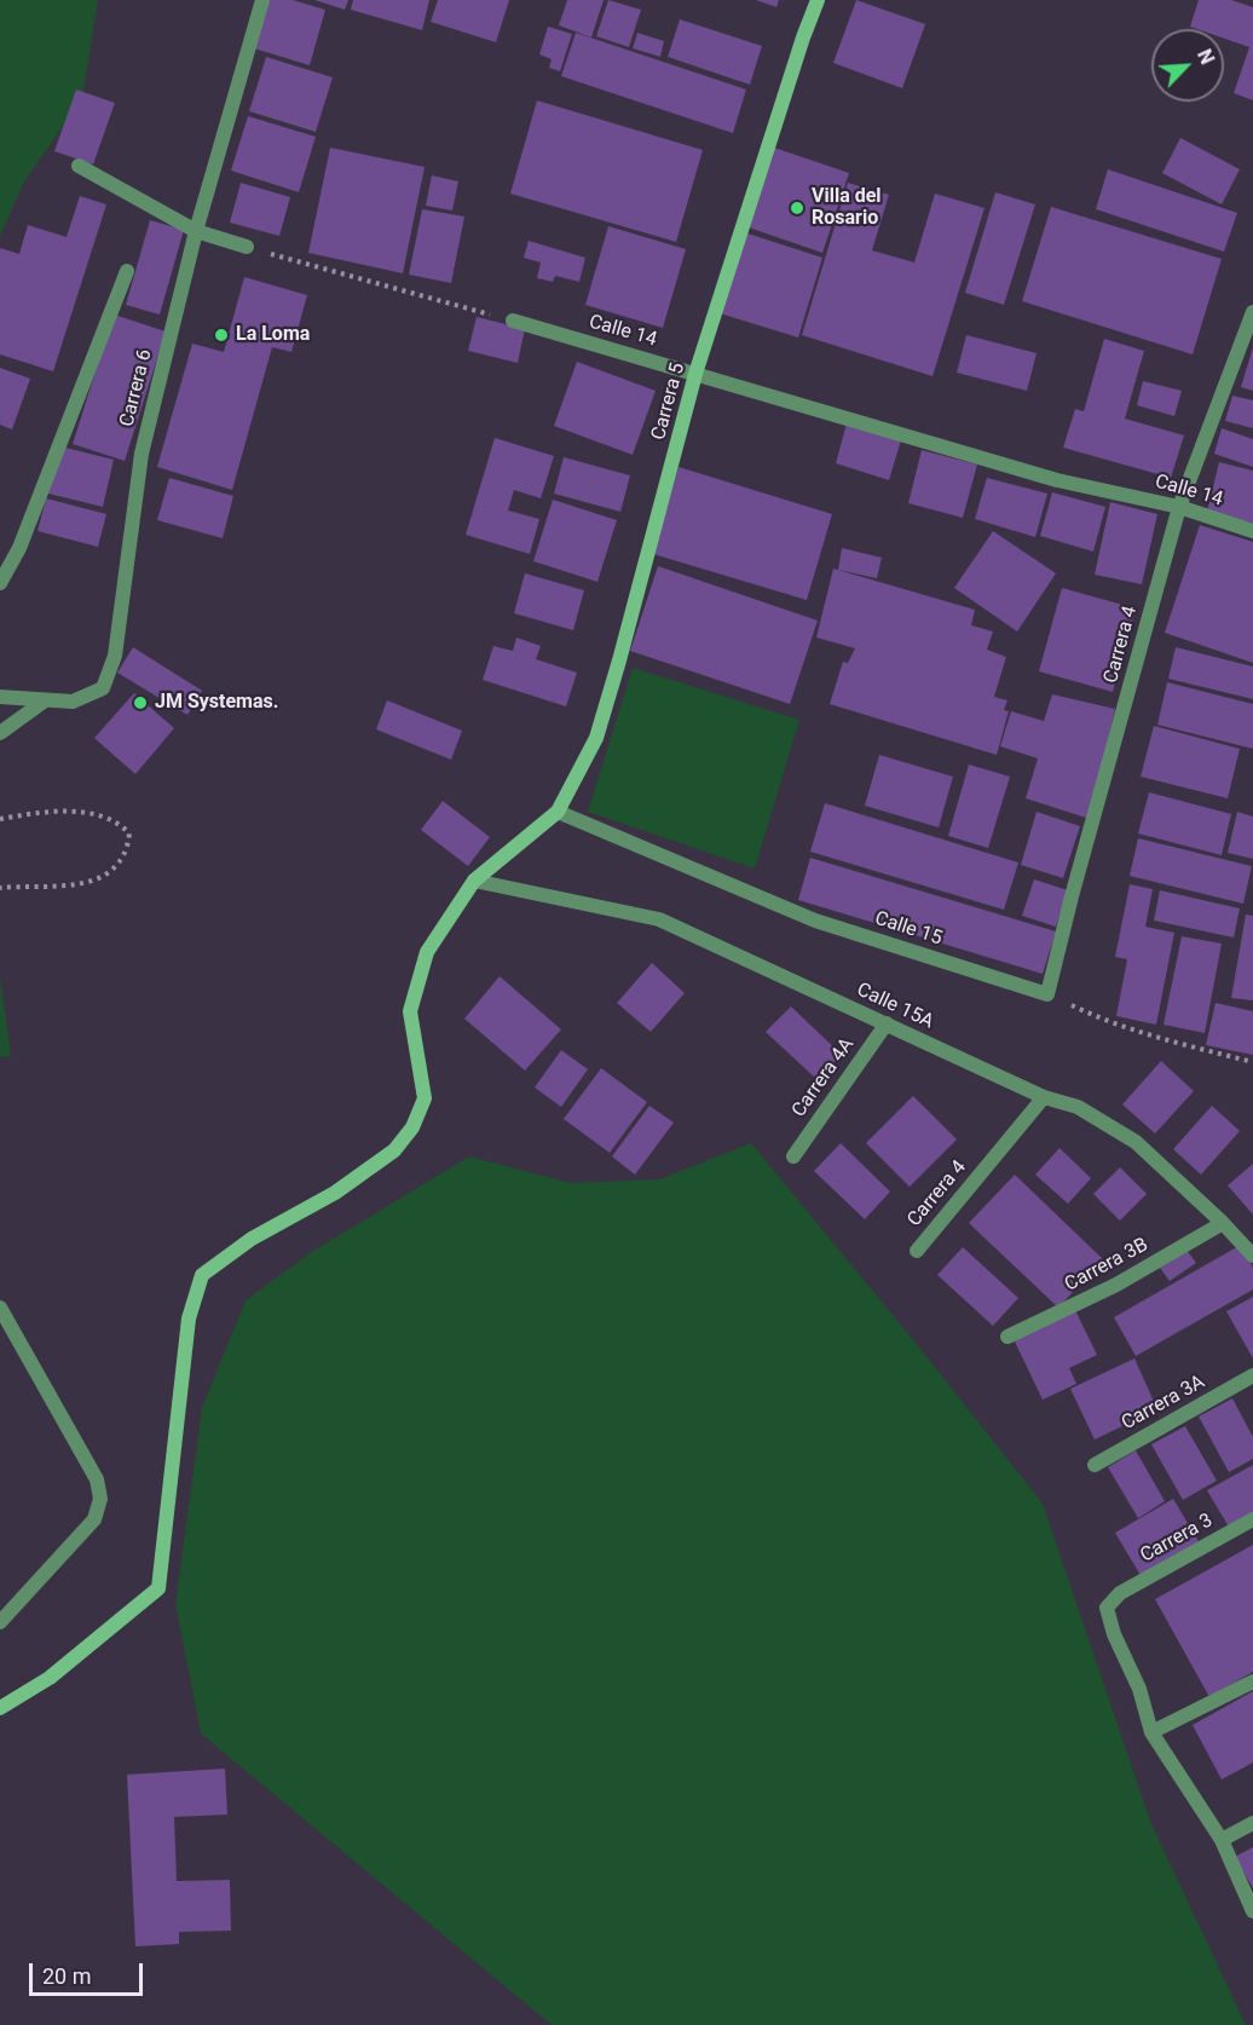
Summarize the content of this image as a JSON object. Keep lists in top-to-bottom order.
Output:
{
  "streets": {
    "street": [
      "Calle 14",
      "Carrera 6",
      "Carrera 5",
      "Carrera 4",
      "Calle 15",
      "Calle 15A",
      "Carrera 4A",
      "Carrera 3B",
      "Carrera 3A",
      "Carrera 3"
    ]
  },
  "crossings": [
    ["Calle 14", "Carrera 5"],
    ["Calle 14", "Carrera 4"],
    ["Carrera 5", "Calle 15"],
    ["Carrera 4", "Calle 15"],
    ["Carrera 4", "Calle 15A"],
    ["Calle 15A", "Carrera 4A"],
    ["Calle 15A", "Carrera 3B"]
  ],
  "places": ["Villa del Rosario", "La Loma", "JM Systemas."],
  "scale_bar": "20 m",
  "north": "top right"
}
